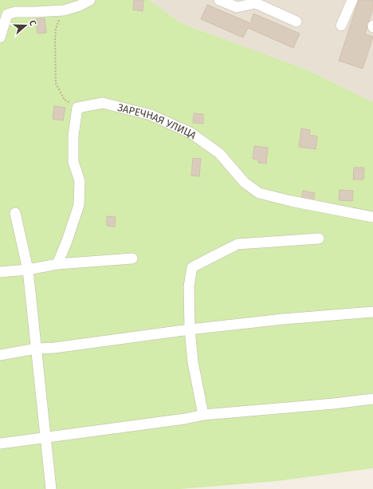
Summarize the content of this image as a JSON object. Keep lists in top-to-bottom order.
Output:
{
  "streets": {
    "street": ["ЗАРЕЧНАЯ УЛИЦА"]
  },
  "north": "right"
}
